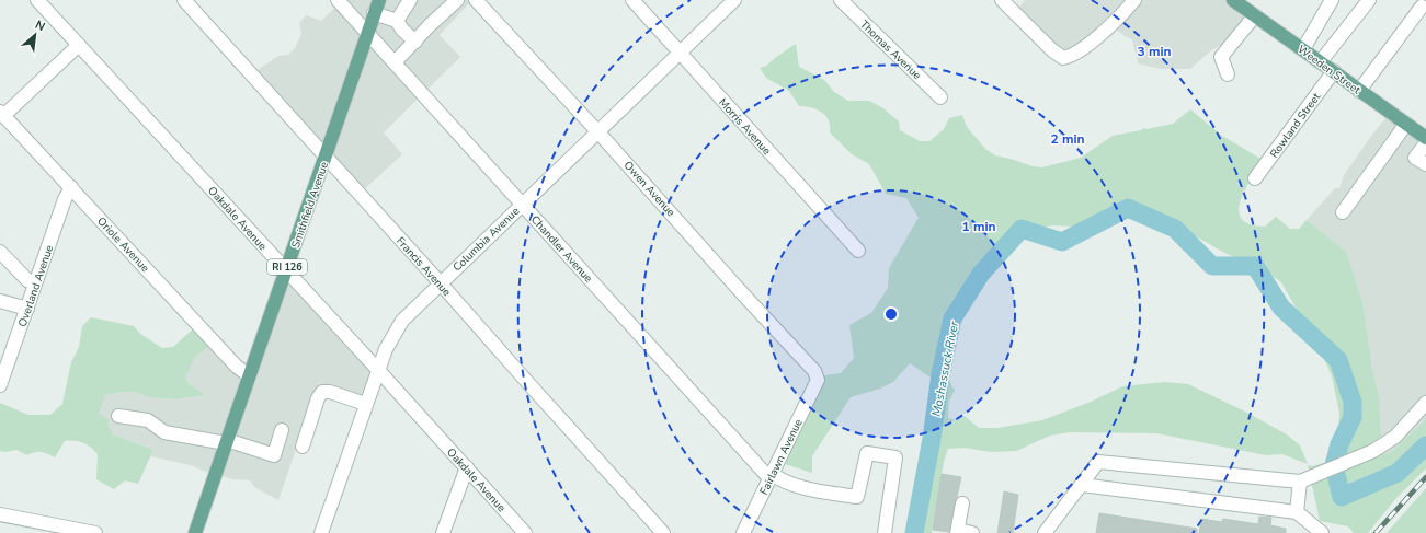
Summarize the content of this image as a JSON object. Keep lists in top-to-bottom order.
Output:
{
  "streets": {
    "main road": ["Weeden Street", "Smithfield Avenue", "RI 126"],
    "street": [
      "Thomas Avenue",
      "Rowland Street",
      "Morris Avenue",
      "Owen Avenue",
      "Oakdale Avenue",
      "Columbia Avenue",
      "Oriole Avenue",
      "Chandler Avenue",
      "Francis Avenue",
      "Overland Avenue",
      "Fairlawn Avenue"
    ]
  },
  "crossings": [
    ["Weeden Street", "Rowland Street"],
    ["Morris Avenue", "Columbia Avenue"],
    ["Owen Avenue", "Columbia Avenue"],
    ["Owen Avenue", "Fairlawn Avenue"],
    ["Smithfield Avenue", "Oakdale Avenue"],
    ["Smithfield Avenue", "Oriole Avenue"],
    ["Smithfield Avenue", "Chandler Avenue"],
    ["Smithfield Avenue", "Francis Avenue"],
    ["Oakdale Avenue", "Columbia Avenue"],
    ["Columbia Avenue", "Chandler Avenue"],
    ["Columbia Avenue", "Francis Avenue"],
    ["Oriole Avenue", "Overland Avenue"],
    ["Chandler Avenue", "Fairlawn Avenue"]
  ],
  "water": ["Moshassuck River"],
  "north": "top right",
  "rings": ["3 min", "2 min", "1 min"]
}
